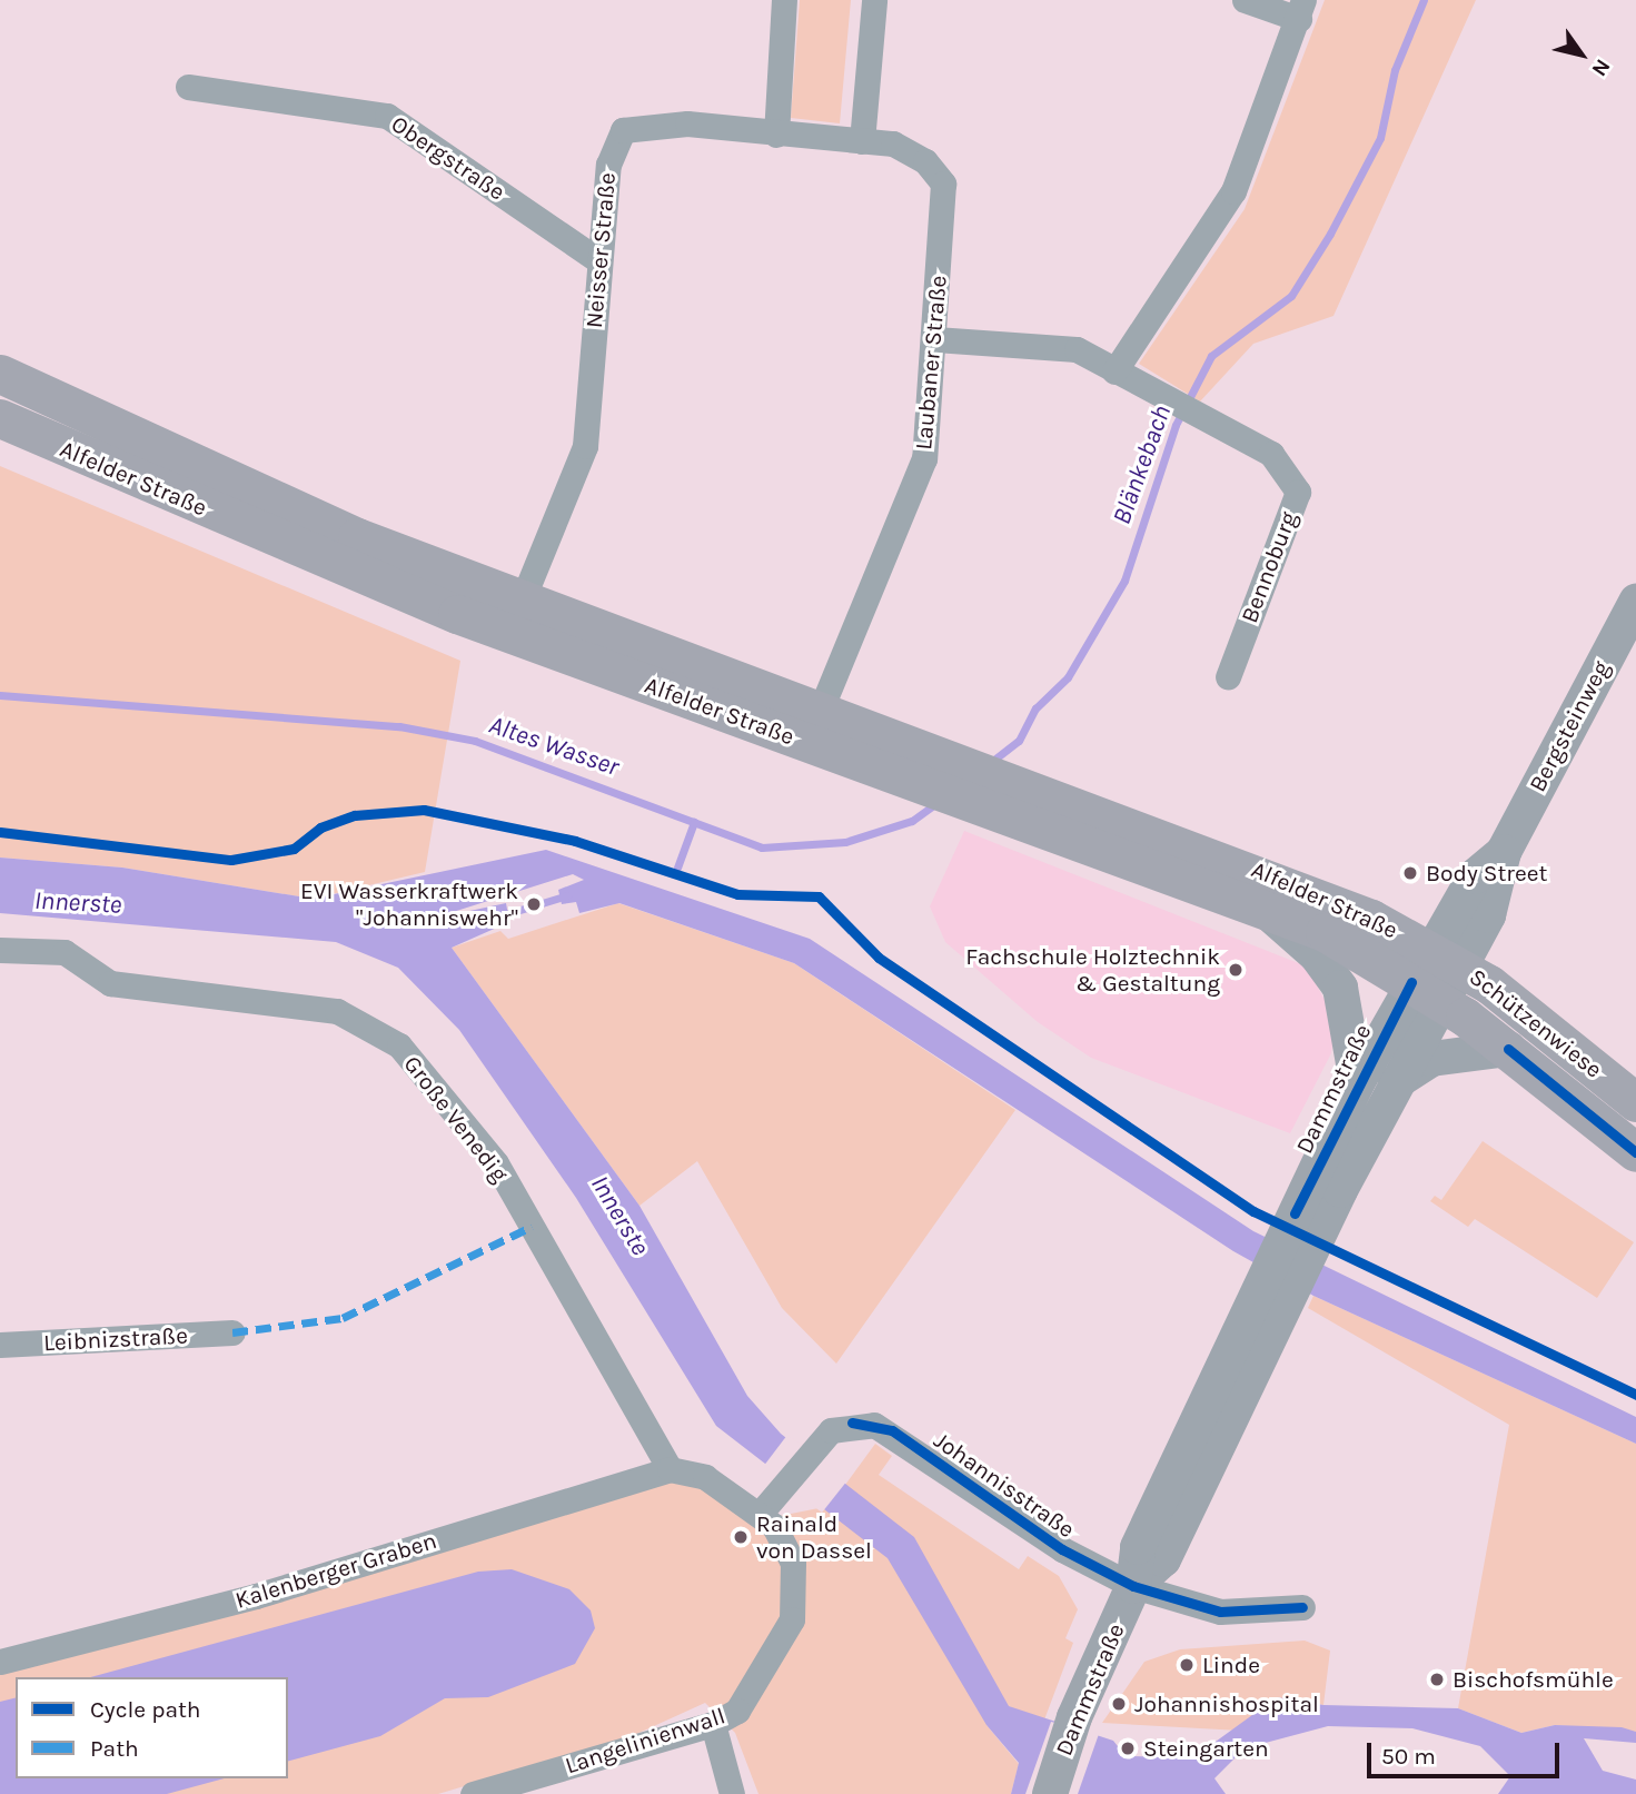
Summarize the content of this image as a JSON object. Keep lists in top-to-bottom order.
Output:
{
  "streets": {
    "main road": ["Alfelder Straße", "Schützenwiese"],
    "street": [
      "Obergstraße",
      "Neisser Straße",
      "Laubaner Straße",
      "Bennoburg",
      "Bergsteinweg",
      "Dammstraße",
      "Große Venedig",
      "Leibnizstraße",
      "Johannisstraße",
      "Kalenberger Graben",
      "Langelinienwall"
    ]
  },
  "crossings": [
    ["Obergstraße", "Neisser Straße"],
    ["Neisser Straße", "Laubaner Straße"],
    ["Neisser Straße", "Alfelder Straße"],
    ["Laubaner Straße", "Alfelder Straße"],
    ["Laubaner Straße", "Bennoburg"],
    ["Alfelder Straße", "Bergsteinweg"],
    ["Alfelder Straße", "Schützenwiese"],
    ["Alfelder Straße", "Dammstraße"],
    ["Bergsteinweg", "Schützenwiese"],
    ["Bergsteinweg", "Dammstraße"],
    ["Schützenwiese", "Dammstraße"],
    ["Dammstraße", "Johannisstraße"],
    ["Große Venedig", "Kalenberger Graben"],
    ["Johannisstraße", "Langelinienwall"]
  ],
  "water": ["Blänkebach", "Altes Wasser", "Innerste"],
  "places": [
    "Body Street",
    "EVI Wasserkraftwerk \"Johanniswehr\"",
    "Fachschule Holztechnik & Gestaltung",
    "Rainald von Dassel",
    "Linde",
    "Bischofsmühle",
    "Johannishospital",
    "Steingarten"
  ],
  "legend": ["Cycle path", "Path"],
  "scale_bar": "50 m",
  "north": "bottom right"
}
